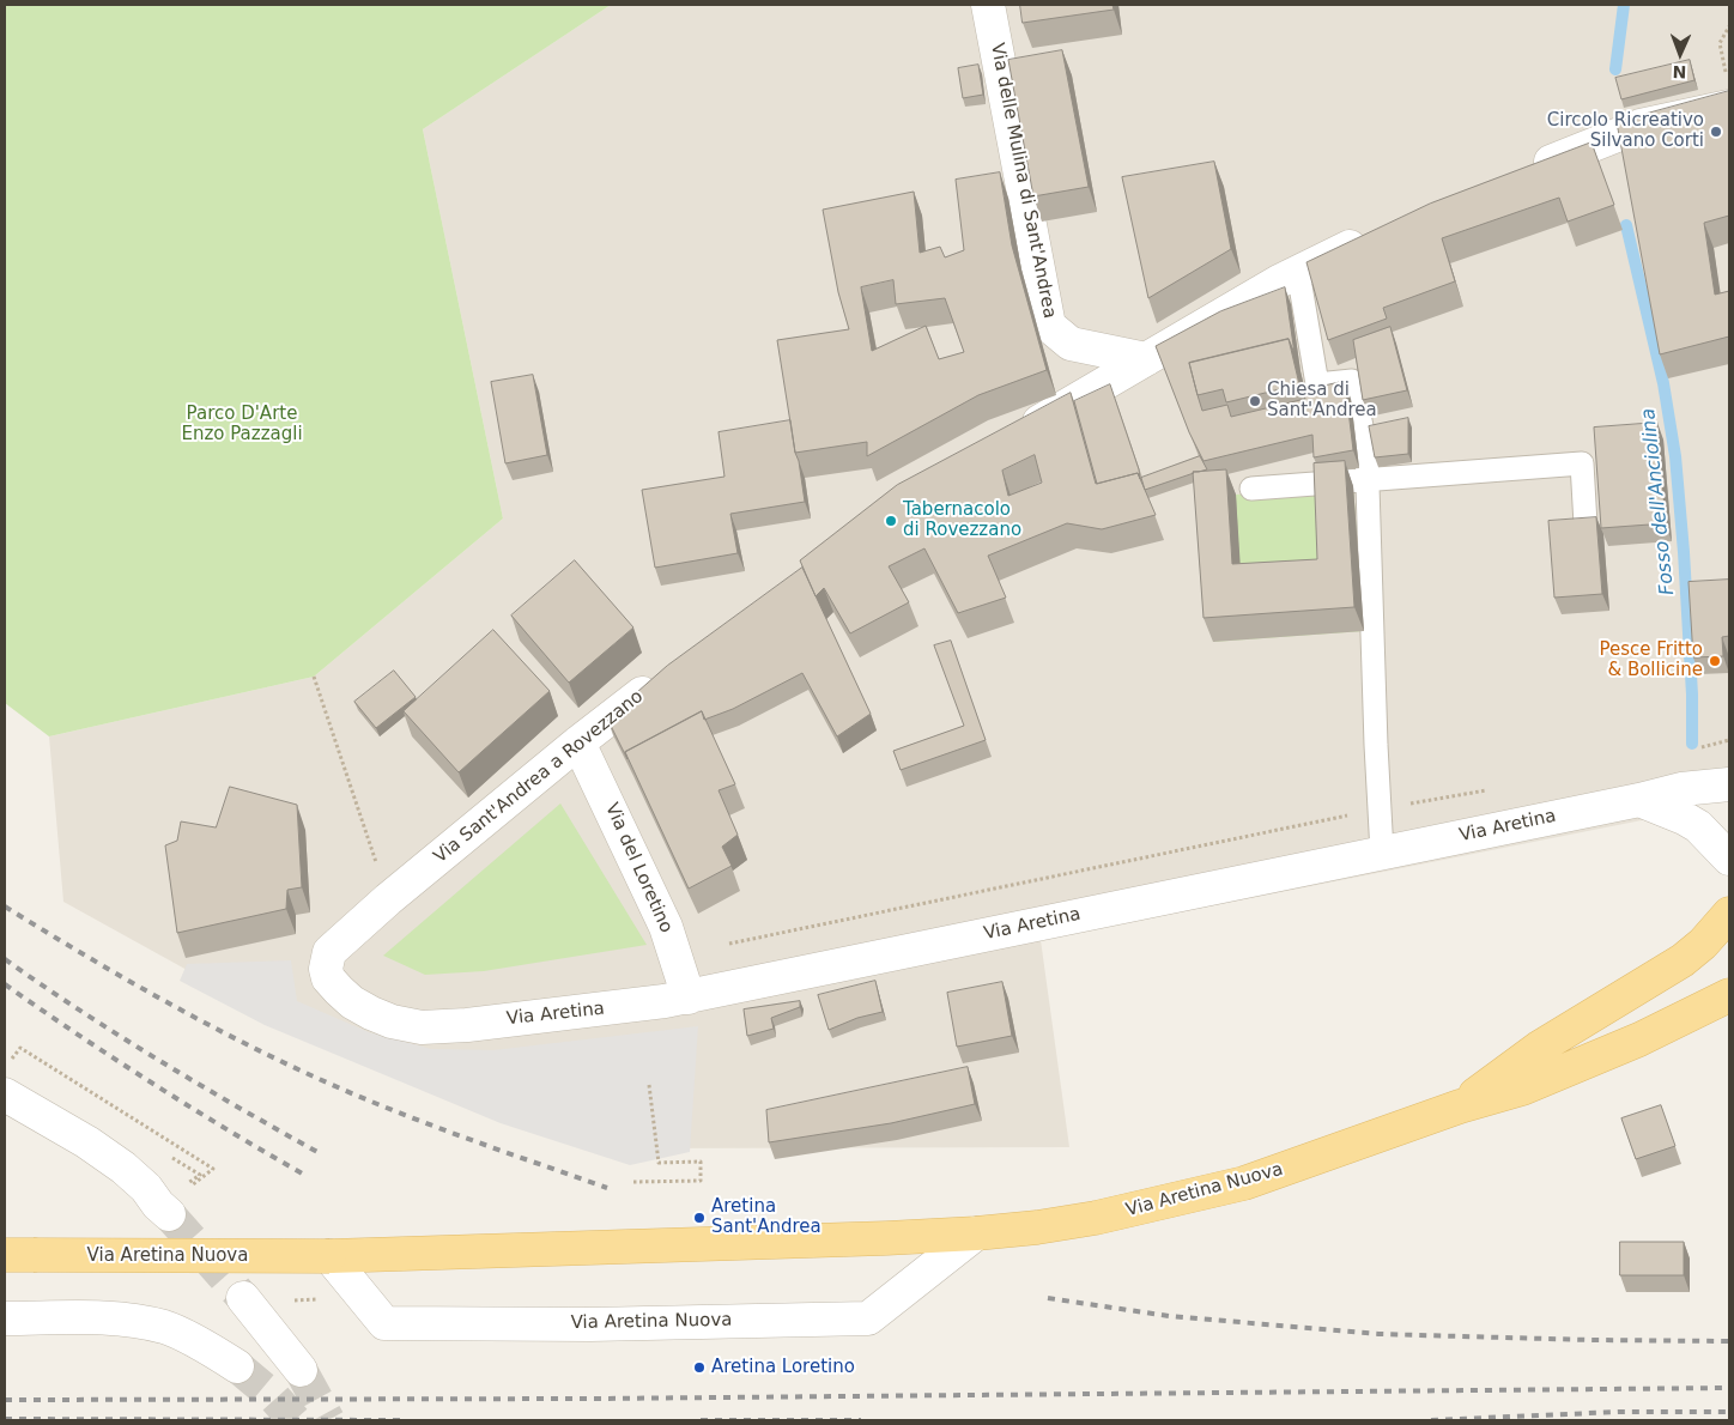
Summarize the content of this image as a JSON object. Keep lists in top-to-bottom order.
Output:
{
  "streets": {
    "main road": ["Via Aretina Nuova"],
    "street": [
      "Via delle Mulina di Sant'Andrea",
      "Via Sant'Andrea a Rovezzano",
      "Via Aretina",
      "Via del Loretino"
    ]
  },
  "crossings": [
    ["Via Sant'Andrea a Rovezzano", "Via Aretina"],
    ["Via Sant'Andrea a Rovezzano", "Via del Loretino"],
    ["Via Aretina", "Via del Loretino"]
  ],
  "water": ["Fosso dell'Anciolina"],
  "parks": ["Parco D'Arte Enzo Pazzagli"],
  "places": [
    "Circolo Ricreativo Silvano Corti",
    "Chiesa di Sant'Andrea",
    "Tabernacolo di Rovezzano",
    "Pesce Fritto & Bollicine",
    "Aretina Sant'Andrea",
    "Aretina Loretino"
  ],
  "north": "bottom"
}
